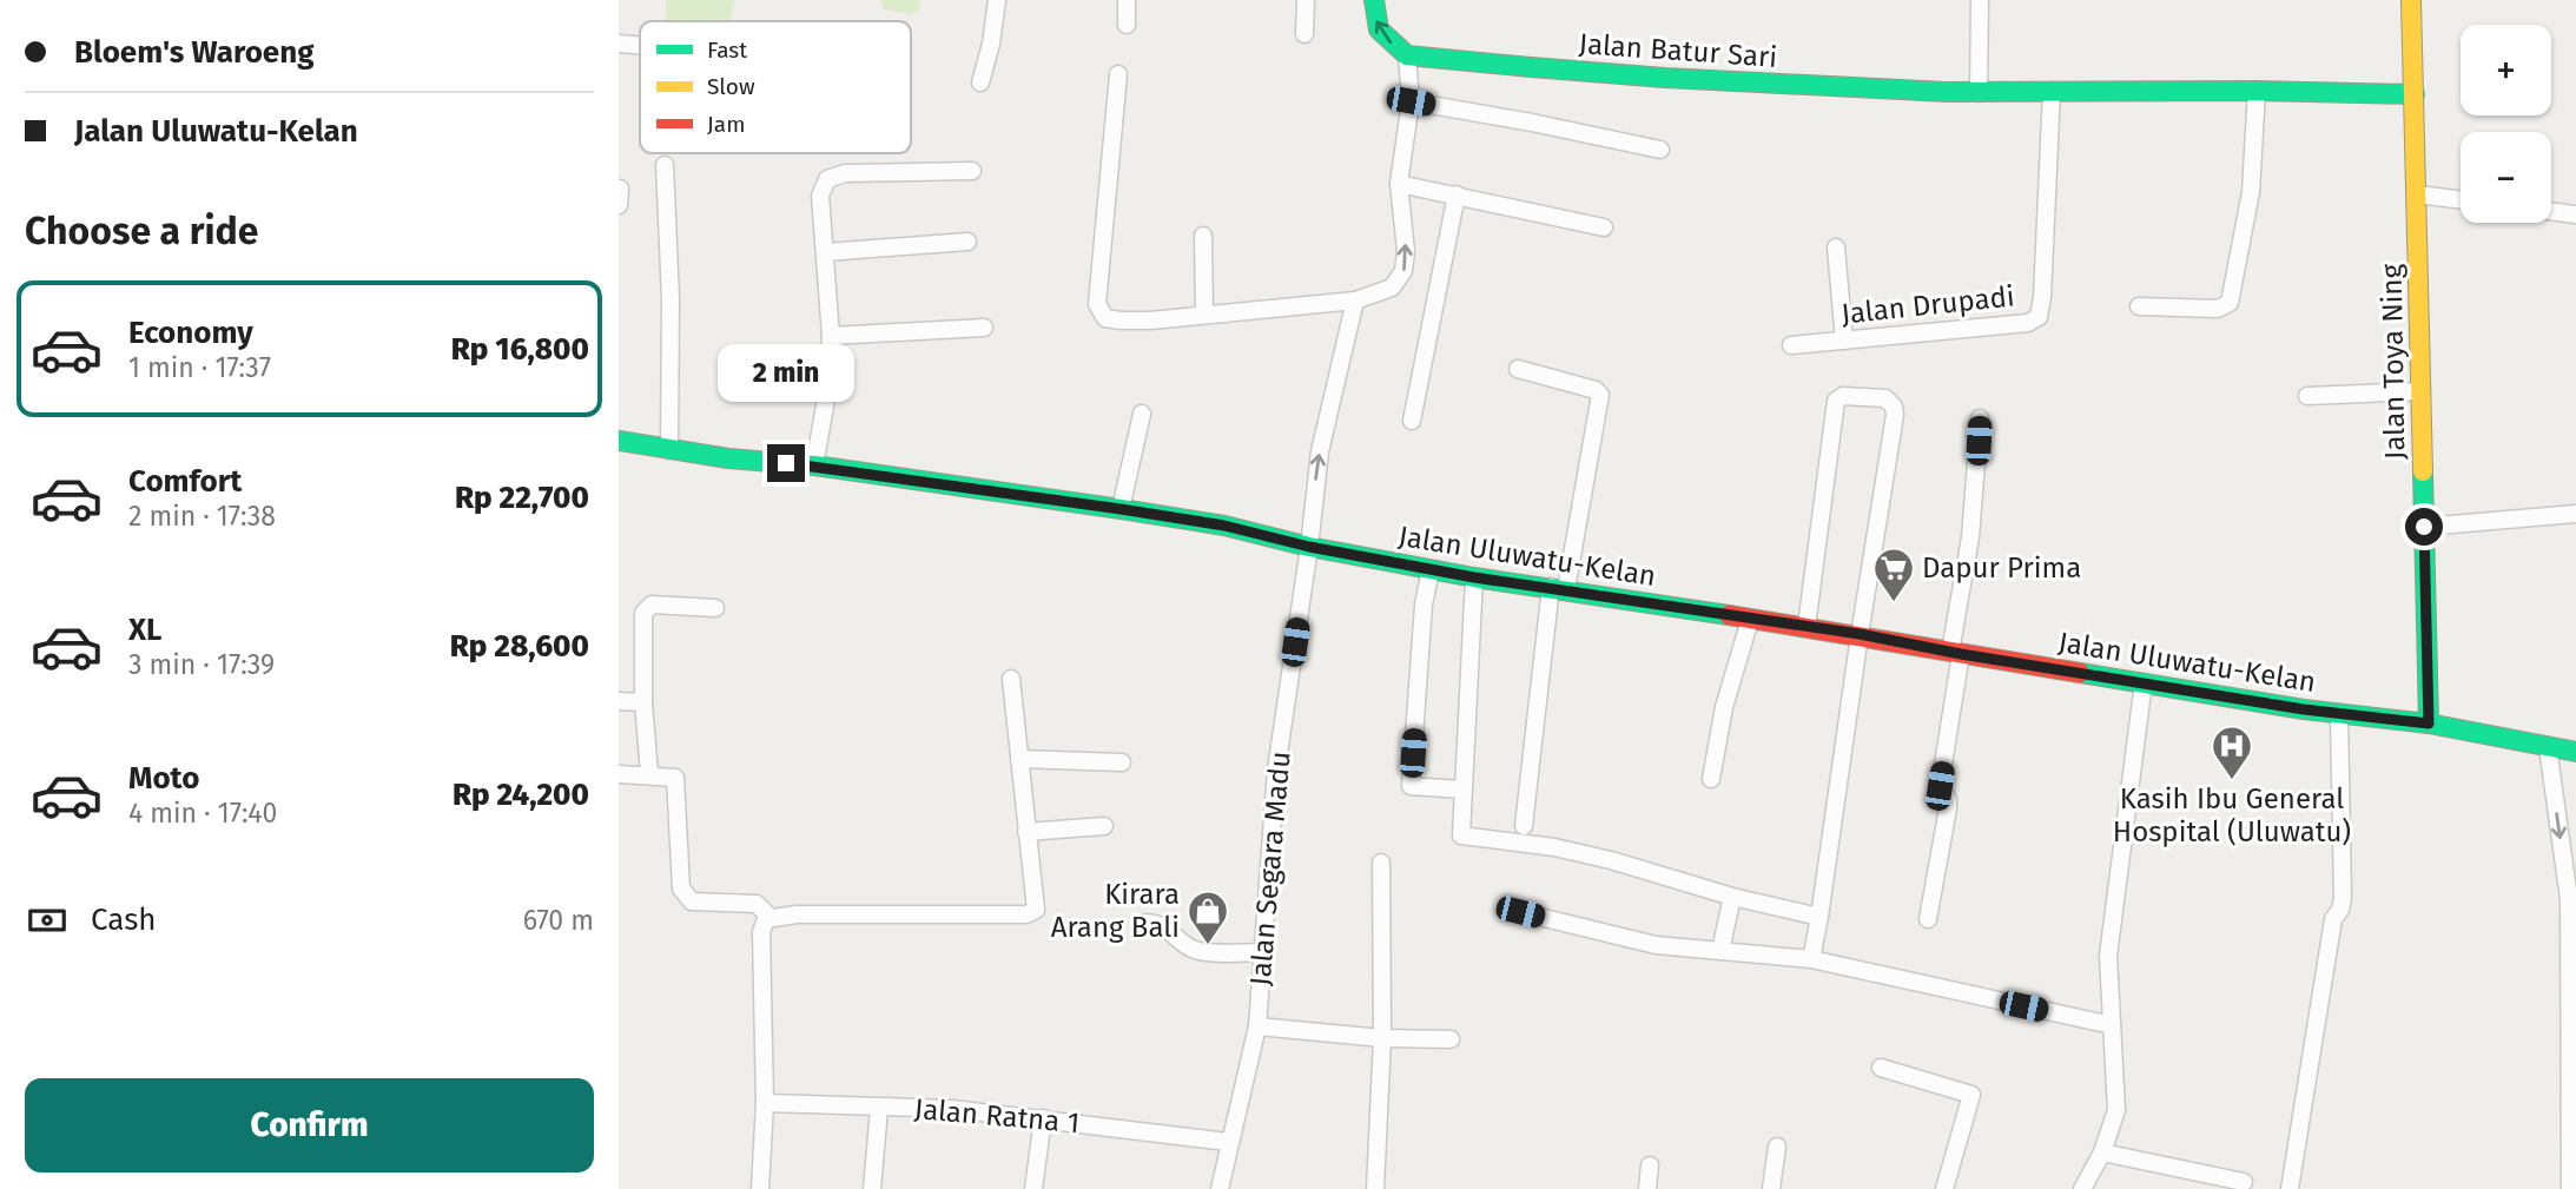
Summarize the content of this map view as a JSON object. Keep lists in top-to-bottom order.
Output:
{
  "streets": {
    "street": [
      "Jalan Batur Sari",
      "Jalan Drupadi",
      "Jalan Toya Ning",
      "Jalan Uluwatu-Kelan",
      "Jalan Segara Madu",
      "Jalan Ratna 1"
    ]
  },
  "crossings": [
    ["Jalan Toya Ning", "Jalan Uluwatu-Kelan"],
    ["Jalan Uluwatu-Kelan", "Jalan Segara Madu"],
    ["Jalan Segara Madu", "Jalan Ratna 1"]
  ],
  "places": {
    "supermarket": ["Dapur Prima"],
    "hospital": ["Kasih Ibu General Hospital (Uluwatu)"],
    "shop": ["Kirara Arang Bali"]
  },
  "legend": ["Fast", "Slow", "Jam"],
  "page": {
    "banner": ["Bloem's Waroeng", "Jalan Uluwatu-Kelan"],
    "map_buttons": ["+", "−"],
    "heading": "Choose a ride",
    "list": [
      {
        "name": "Economy",
        "note": "1 min · 17:37",
        "value": "Rp 16,800"
      },
      {
        "name": "Comfort",
        "note": "2 min · 17:38",
        "value": "Rp 22,700"
      },
      {
        "name": "XL",
        "note": "3 min · 17:39",
        "value": "Rp 28,600"
      },
      {
        "name": "Moto",
        "note": "4 min · 17:40",
        "value": "Rp 24,200"
      }
    ],
    "bubble": "2 min",
    "pay": ["Cash", "670 m"],
    "buttons": "Confirm"
  }
}
